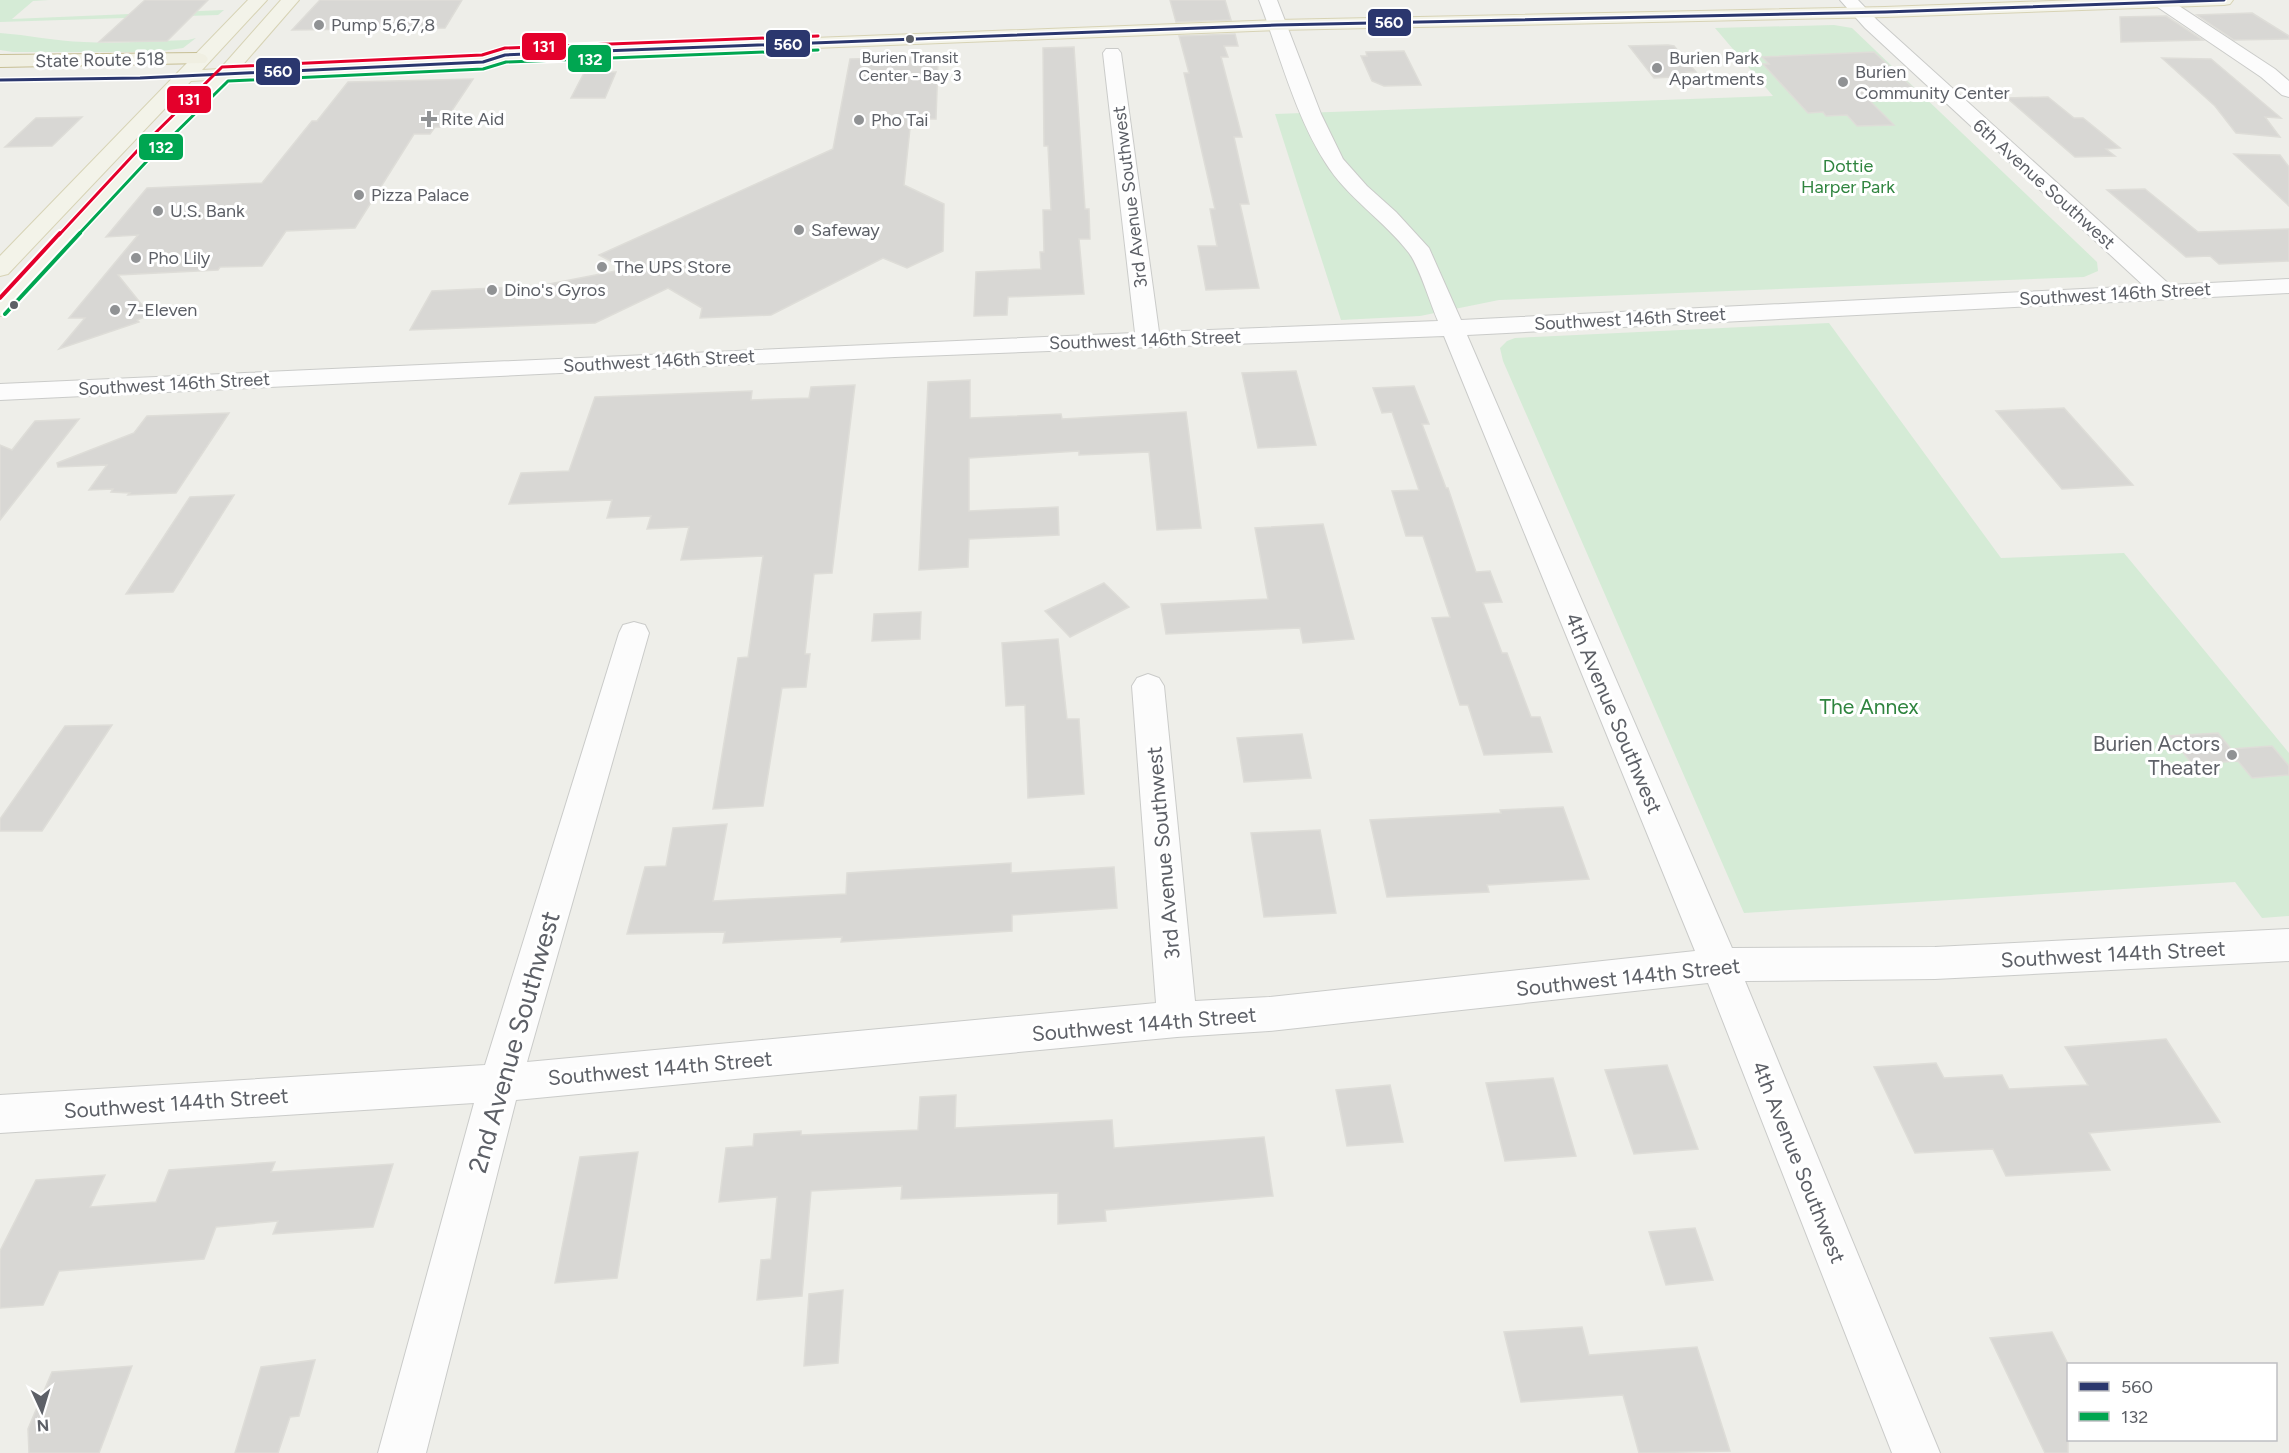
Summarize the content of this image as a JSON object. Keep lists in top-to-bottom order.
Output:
{
  "streets": {
    "highway": ["State Route 518"],
    "street": [
      "6th Avenue Southwest",
      "3rd Avenue Southwest",
      "Southwest 146th Street",
      "4th Avenue Southwest",
      "Southwest 144th Street",
      "2nd Avenue Southwest"
    ]
  },
  "crossings": [
    ["6th Avenue Southwest", "Southwest 146th Street"],
    ["3rd Avenue Southwest", "Southwest 146th Street"],
    ["3rd Avenue Southwest", "Southwest 144th Street"],
    ["Southwest 146th Street", "4th Avenue Southwest"],
    ["4th Avenue Southwest", "Southwest 144th Street"],
    ["Southwest 144th Street", "2nd Avenue Southwest"]
  ],
  "parks": ["Dottie Harper Park", "The Annex"],
  "places": {
    "other": [
      "Pump 5,6,7,8",
      "Burien Transit Center - Bay 3",
      "Burien Park Apartments",
      "Burien Community Center",
      "Pho Tai",
      "Pizza Palace",
      "U.S. Bank",
      "Safeway",
      "Pho Lily",
      "The UPS Store",
      "Dino's Gyros",
      "7-Eleven",
      "Burien Actors Theater"
    ],
    "health": ["Rite Aid"]
  },
  "lines": ["transit line 560", "transit line 131", "transit line 132"],
  "legend": ["560", "132"],
  "north": "bottom"
}
